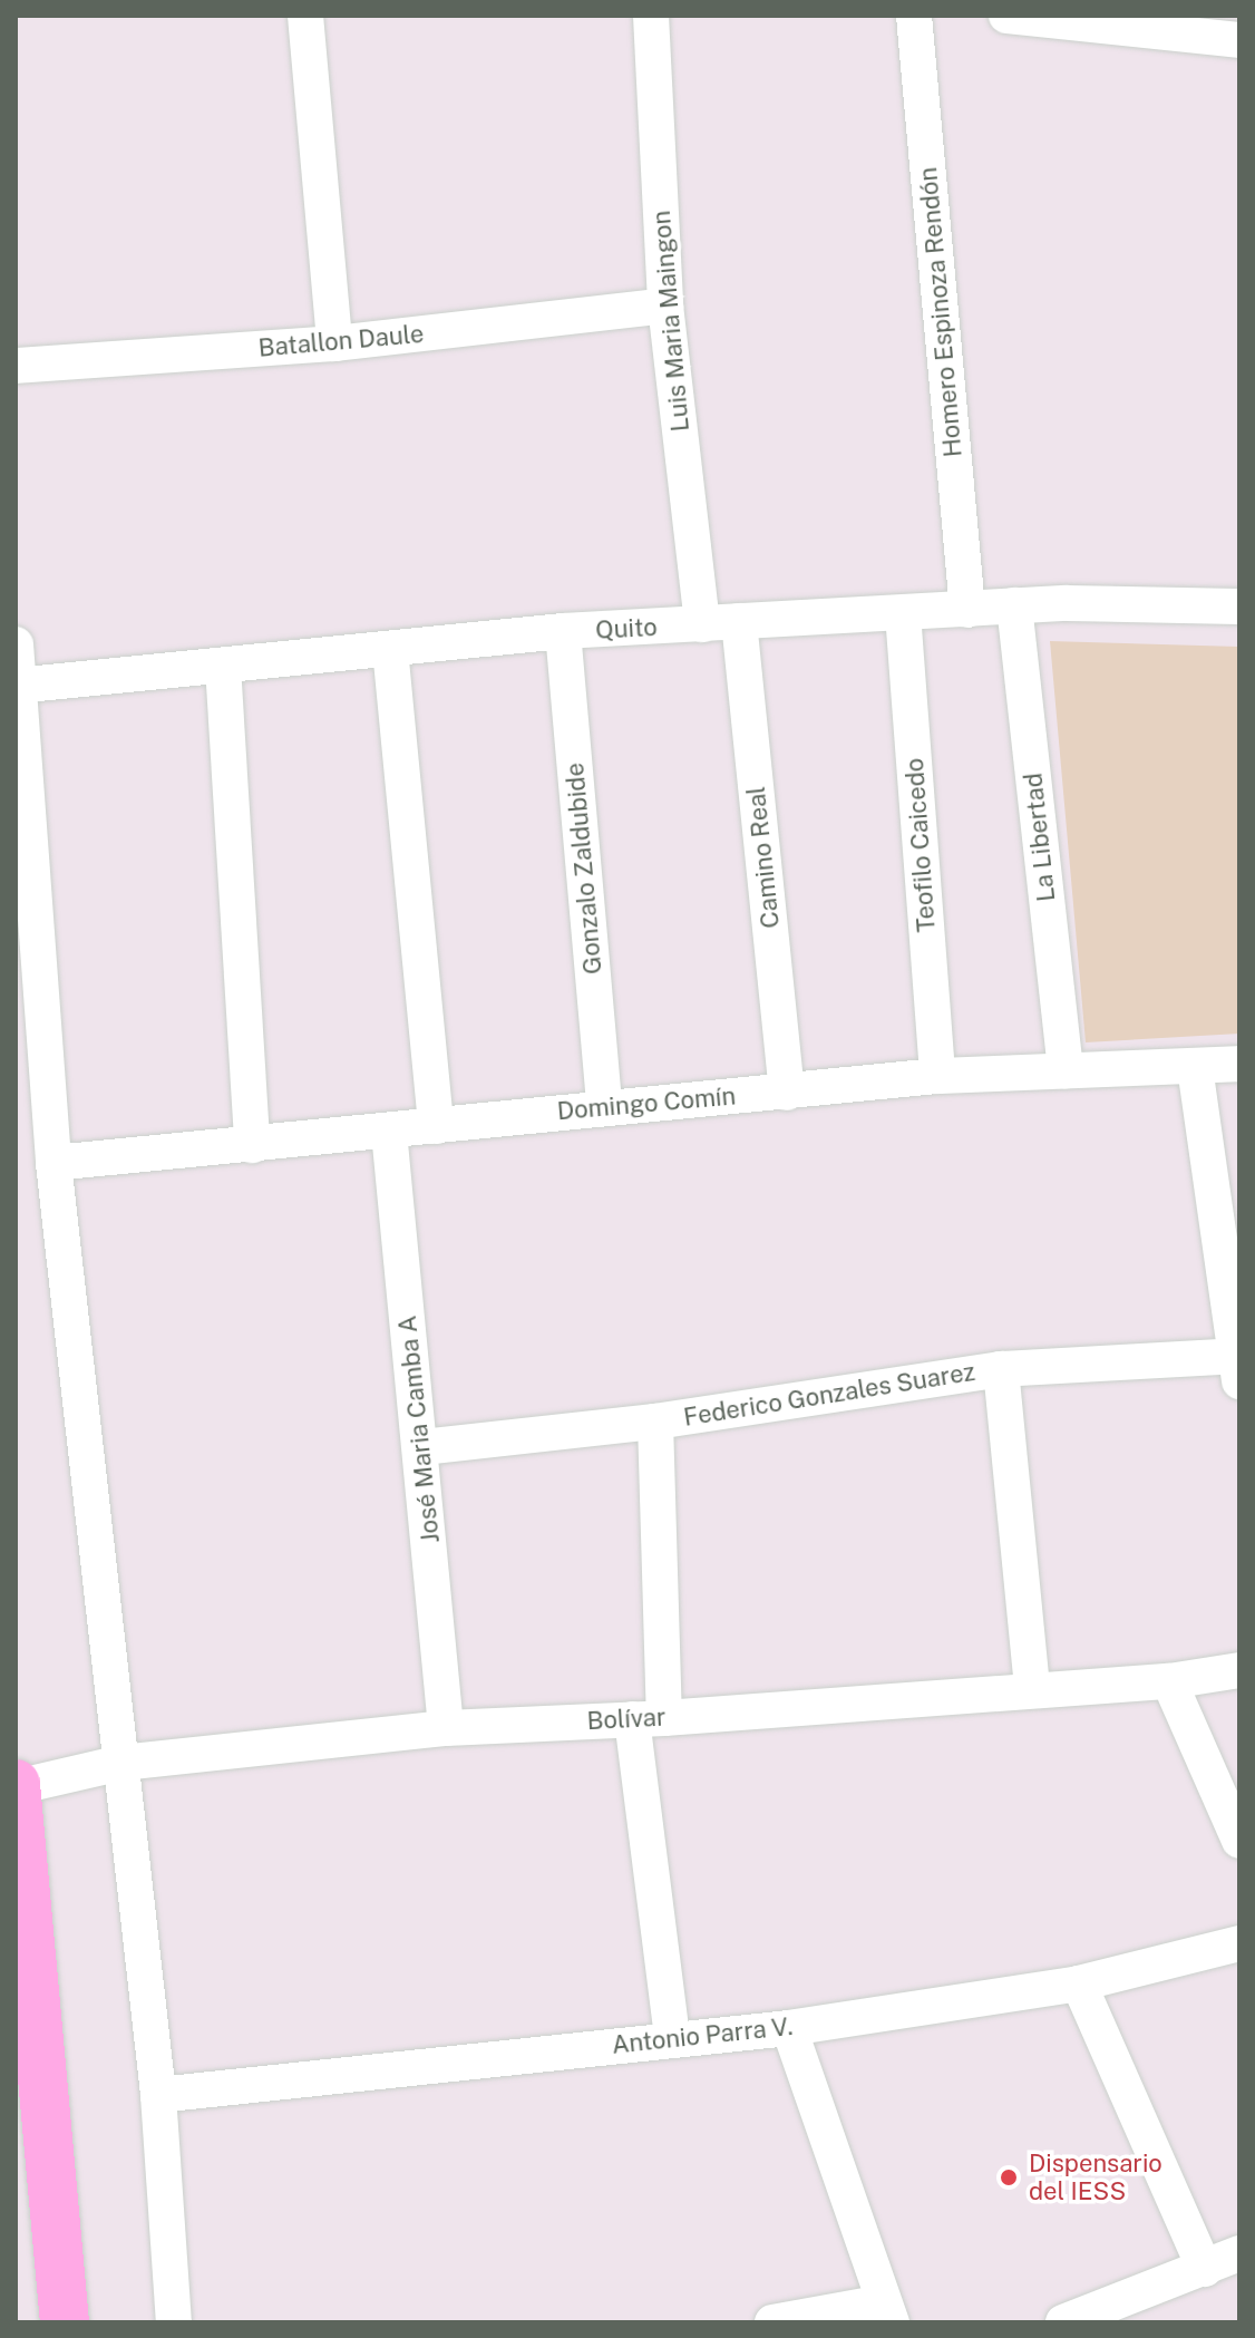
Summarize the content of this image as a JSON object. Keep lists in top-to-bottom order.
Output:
{
  "streets": {
    "street": [
      "Homero Espinoza Rendón",
      "Luis Maria Maingon",
      "Batallon Daule",
      "Quito",
      "La Libertad",
      "Teofilo Caicedo",
      "Camino Real",
      "Gonzalo Zaldubide",
      "Domingo Comín",
      "Federico Gonzales Suarez",
      "José Maria Camba A",
      "Bolívar",
      "Antonio Parra V."
    ]
  },
  "crossings": [
    ["Homero Espinoza Rendón", "Quito"],
    ["Luis Maria Maingon", "Batallon Daule"],
    ["Luis Maria Maingon", "Quito"],
    ["Quito", "La Libertad"],
    ["Quito", "Teofilo Caicedo"],
    ["Quito", "Camino Real"],
    ["Quito", "Gonzalo Zaldubide"],
    ["La Libertad", "Domingo Comín"],
    ["Teofilo Caicedo", "Domingo Comín"],
    ["Camino Real", "Domingo Comín"],
    ["Gonzalo Zaldubide", "Domingo Comín"],
    ["Domingo Comín", "José Maria Camba A"],
    ["Federico Gonzales Suarez", "José Maria Camba A"],
    ["José Maria Camba A", "Bolívar"]
  ],
  "places": ["Dispensario del IESS"]
}
